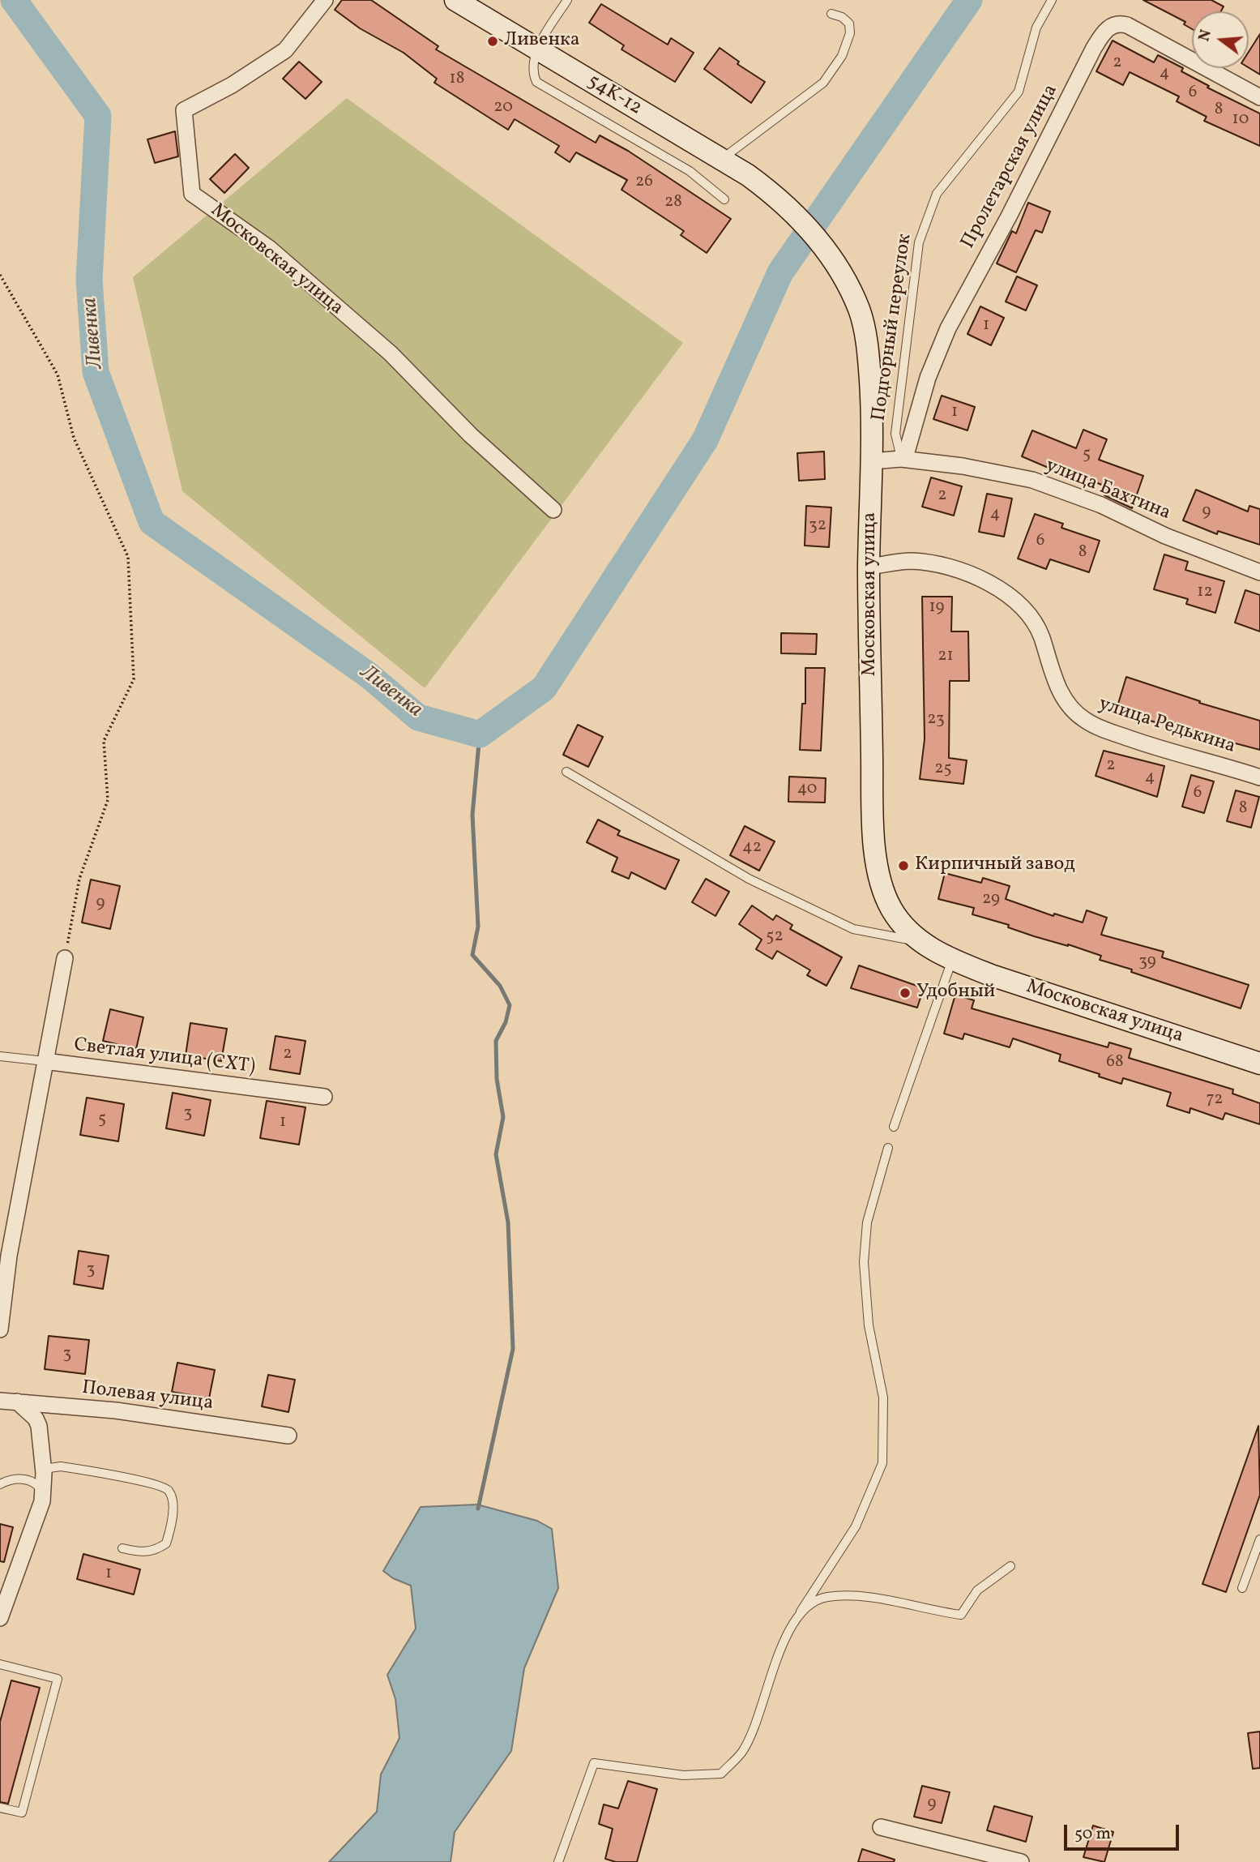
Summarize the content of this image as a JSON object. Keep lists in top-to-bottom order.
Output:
{
  "streets": {
    "street": [
      "54K-12",
      "Пролетарская улица",
      "Московская улица",
      "улица Бахтина",
      "улица Редькина",
      "Светлая улица (СХТ)",
      "Полевая улица"
    ],
    "lane": ["Подгорный переулок"]
  },
  "crossings": [
    ["54K-12", "Московская улица"],
    ["Пролетарская улица", "Подгорный переулок"],
    ["Пролетарская улица", "улица Бахтина"],
    ["Московская улица", "улица Редькина"],
    ["Подгорный переулок", "улица Бахтина"]
  ],
  "water": ["Ливенка"],
  "places": ["Ливенка", "Кирпичный завод", "Удобный"],
  "house_numbers": [
    "2",
    "4",
    "18",
    "6",
    "20",
    "8",
    "10",
    "26",
    "28",
    "1",
    "1",
    "5",
    "2",
    "9",
    "4",
    "32",
    "6",
    "8",
    "12",
    "19",
    "21",
    "23",
    "2",
    "25",
    "4",
    "40",
    "6",
    "8",
    "42",
    "29",
    "9",
    "52",
    "39",
    "2",
    "68",
    "72",
    "3",
    "5",
    "1",
    "3",
    "3",
    "1",
    "9"
  ],
  "scale_bar": "50 m",
  "north": "left"
}
